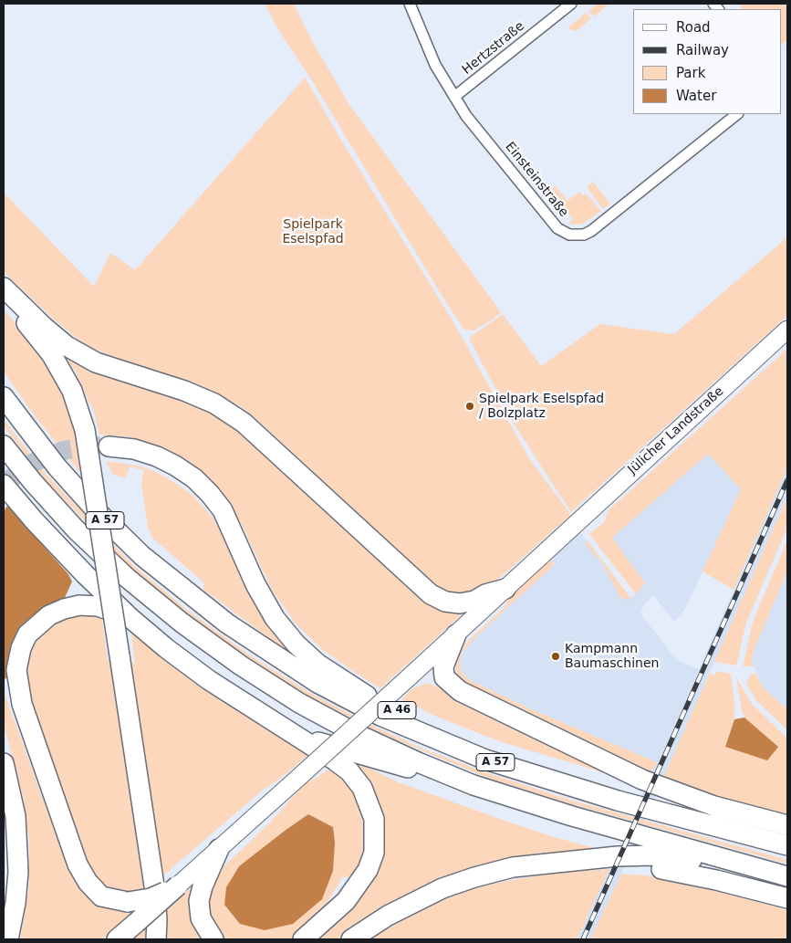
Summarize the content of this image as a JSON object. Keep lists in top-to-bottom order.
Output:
{
  "streets": {
    "highway": ["A 57", "A 46"],
    "main road": ["Jülicher Landstraße"],
    "street": ["Hertzstraße", "Einsteinstraße"]
  },
  "crossings": [
    ["Hertzstraße", "Einsteinstraße"]
  ],
  "parks": ["Spielpark Eselspfad"],
  "places": ["Spielpark Eselspfad / Bolzplatz", "Kampmann Baumaschinen"],
  "legend": [
    "Road",
    "Railway",
    "Park",
    "Water"
  ]
}
